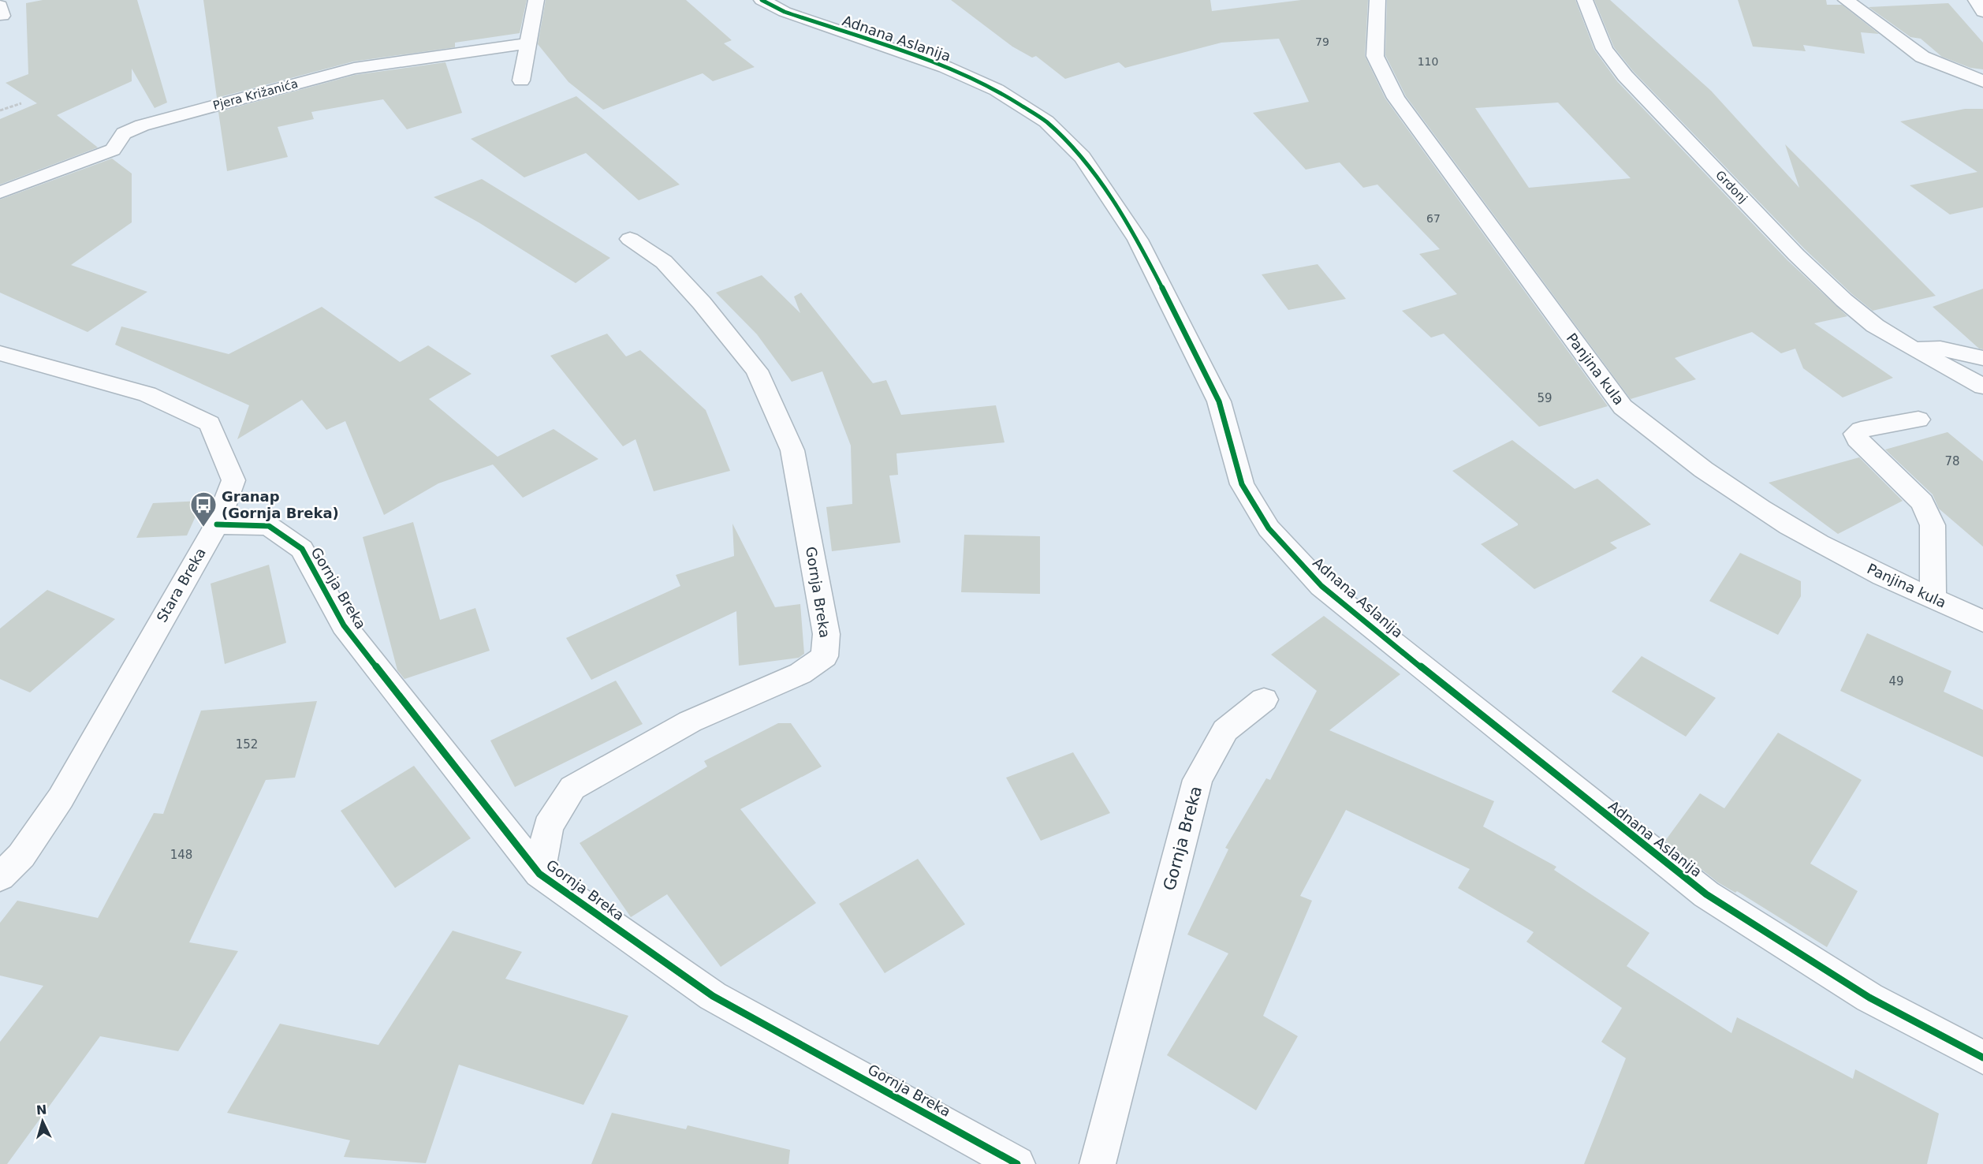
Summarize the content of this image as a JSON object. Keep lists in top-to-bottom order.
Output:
{
  "streets": {
    "street": [
      "Adnana Aslanija",
      "Pjera Križanića",
      "Grdonj",
      "Panjina kula",
      "Stara Breka",
      "Gornja Breka"
    ]
  },
  "crossings": [
    ["Stara Breka", "Gornja Breka"]
  ],
  "places": {
    "bus stop": ["Granap (Gornja Breka)"]
  },
  "house_numbers": [
    "79",
    "110",
    "67",
    "59",
    "78",
    "49",
    "152",
    "148"
  ],
  "north": "top"
}
